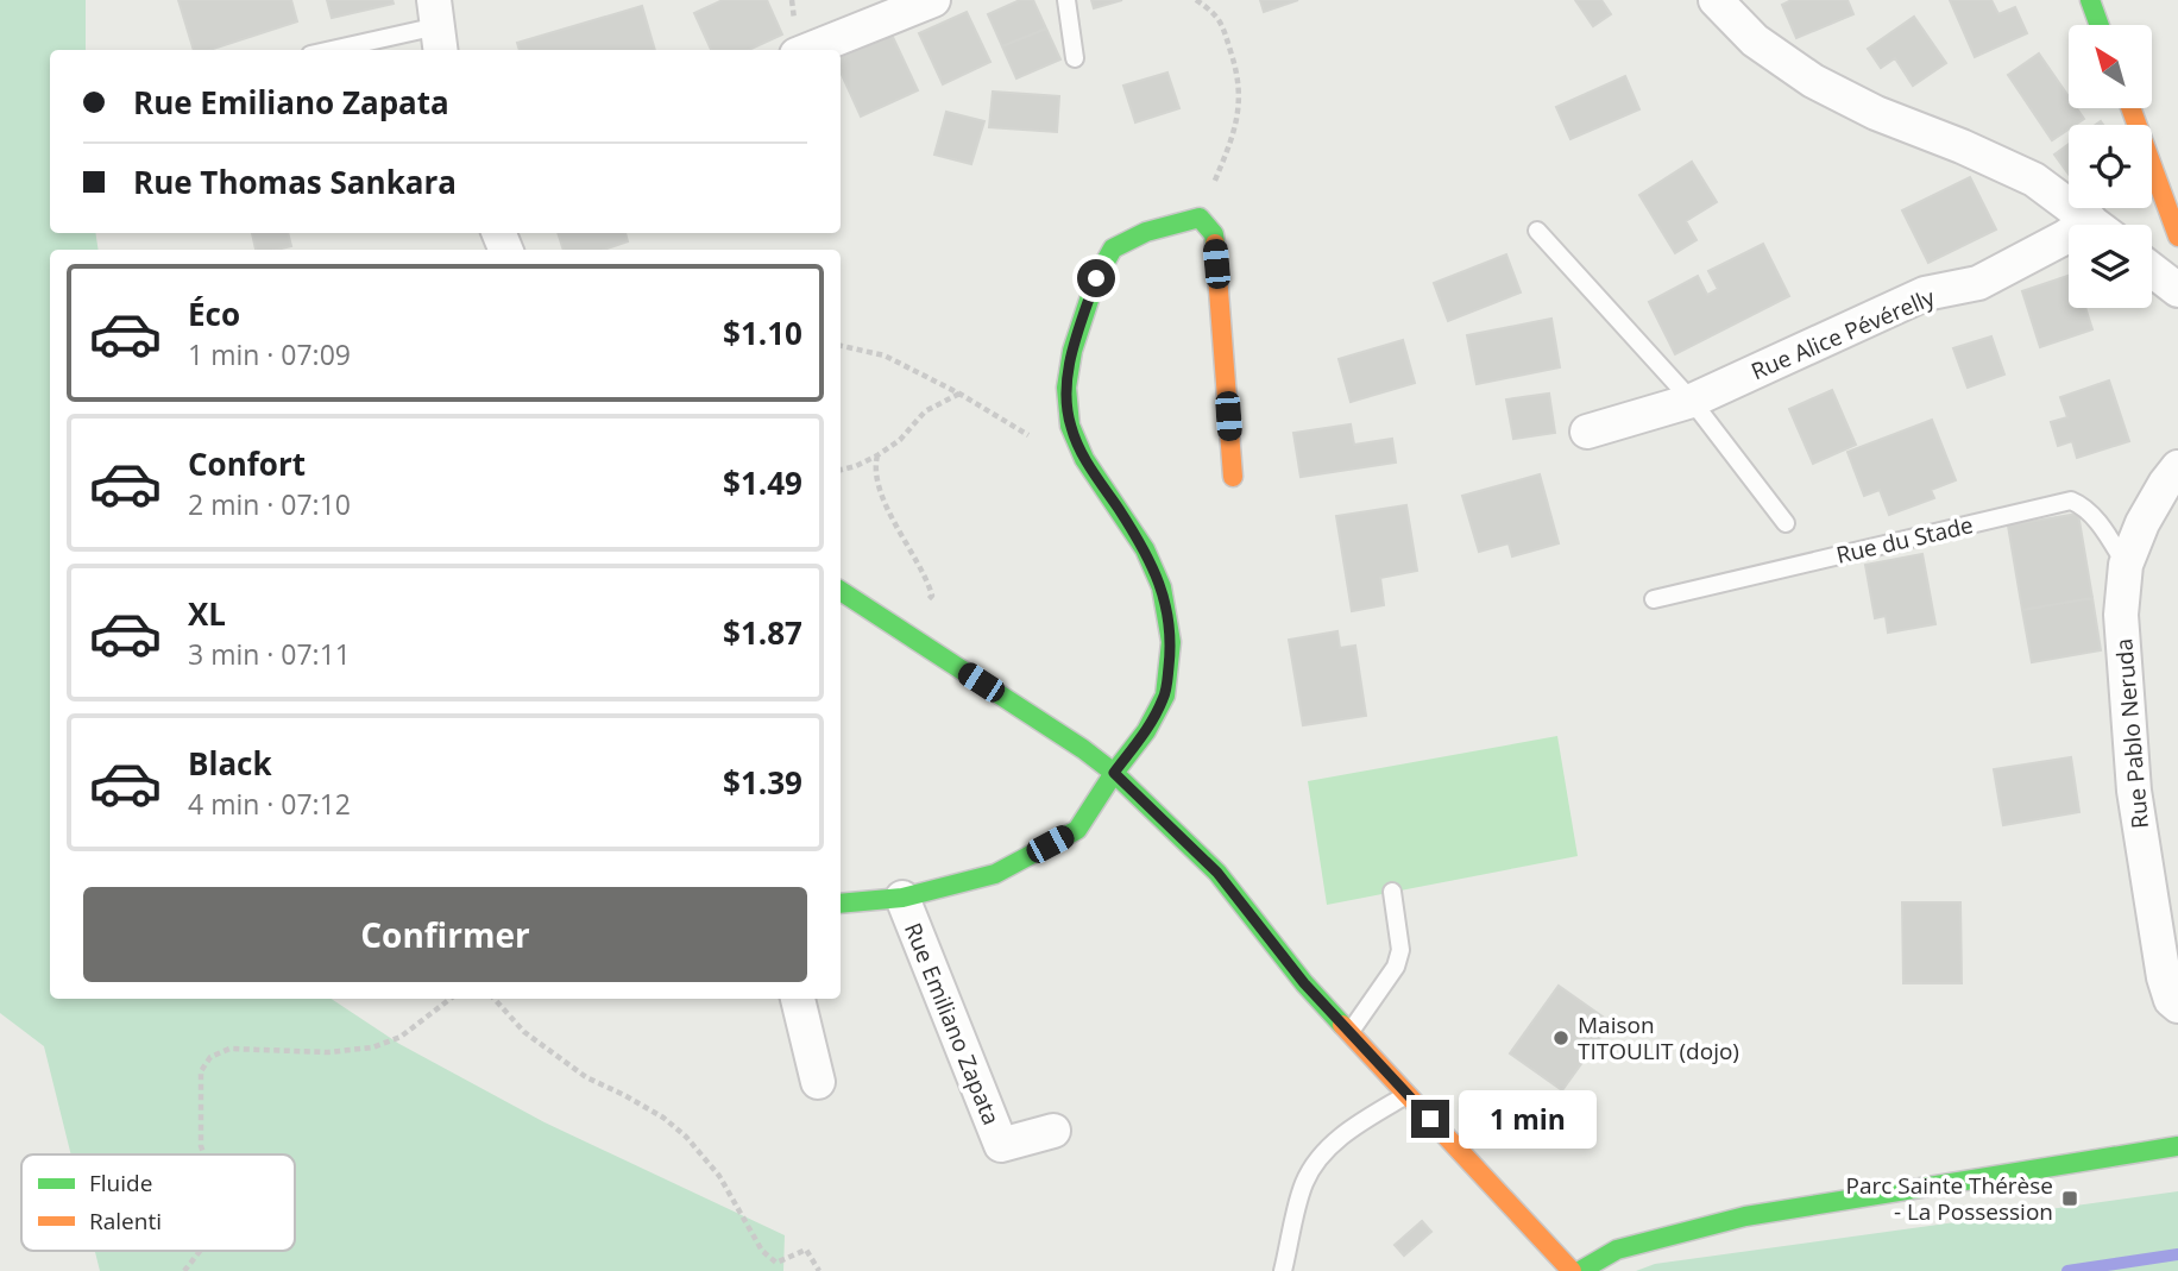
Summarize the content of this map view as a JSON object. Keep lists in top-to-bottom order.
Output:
{
  "streets": {
    "street": ["Rue Alice Pévérelly", "Rue Pablo Neruda", "Rue Emiliano Zapata"],
    "lane": ["Rue du Stade"]
  },
  "crossings": [
    ["Rue du Stade", "Rue Pablo Neruda"]
  ],
  "places": {
    "other": ["Maison TITOULIT (dojo)"],
    "transit": ["Parc Sainte Thérèse - La Possession"]
  },
  "legend": ["Fluide", "Ralenti"],
  "north": "top left",
  "page": {
    "banner": ["Rue Emiliano Zapata", "Rue Thomas Sankara"],
    "list": [
      {
        "name": "Éco",
        "note": "1 min · 07:09",
        "value": "$1.10"
      },
      {
        "name": "Confort",
        "note": "2 min · 07:10",
        "value": "$1.49"
      },
      {
        "name": "XL",
        "note": "3 min · 07:11",
        "value": "$1.87"
      },
      {
        "name": "Black",
        "note": "4 min · 07:12",
        "value": "$1.39"
      }
    ],
    "buttons": "Confirmer",
    "bubble": "1 min"
  }
}
